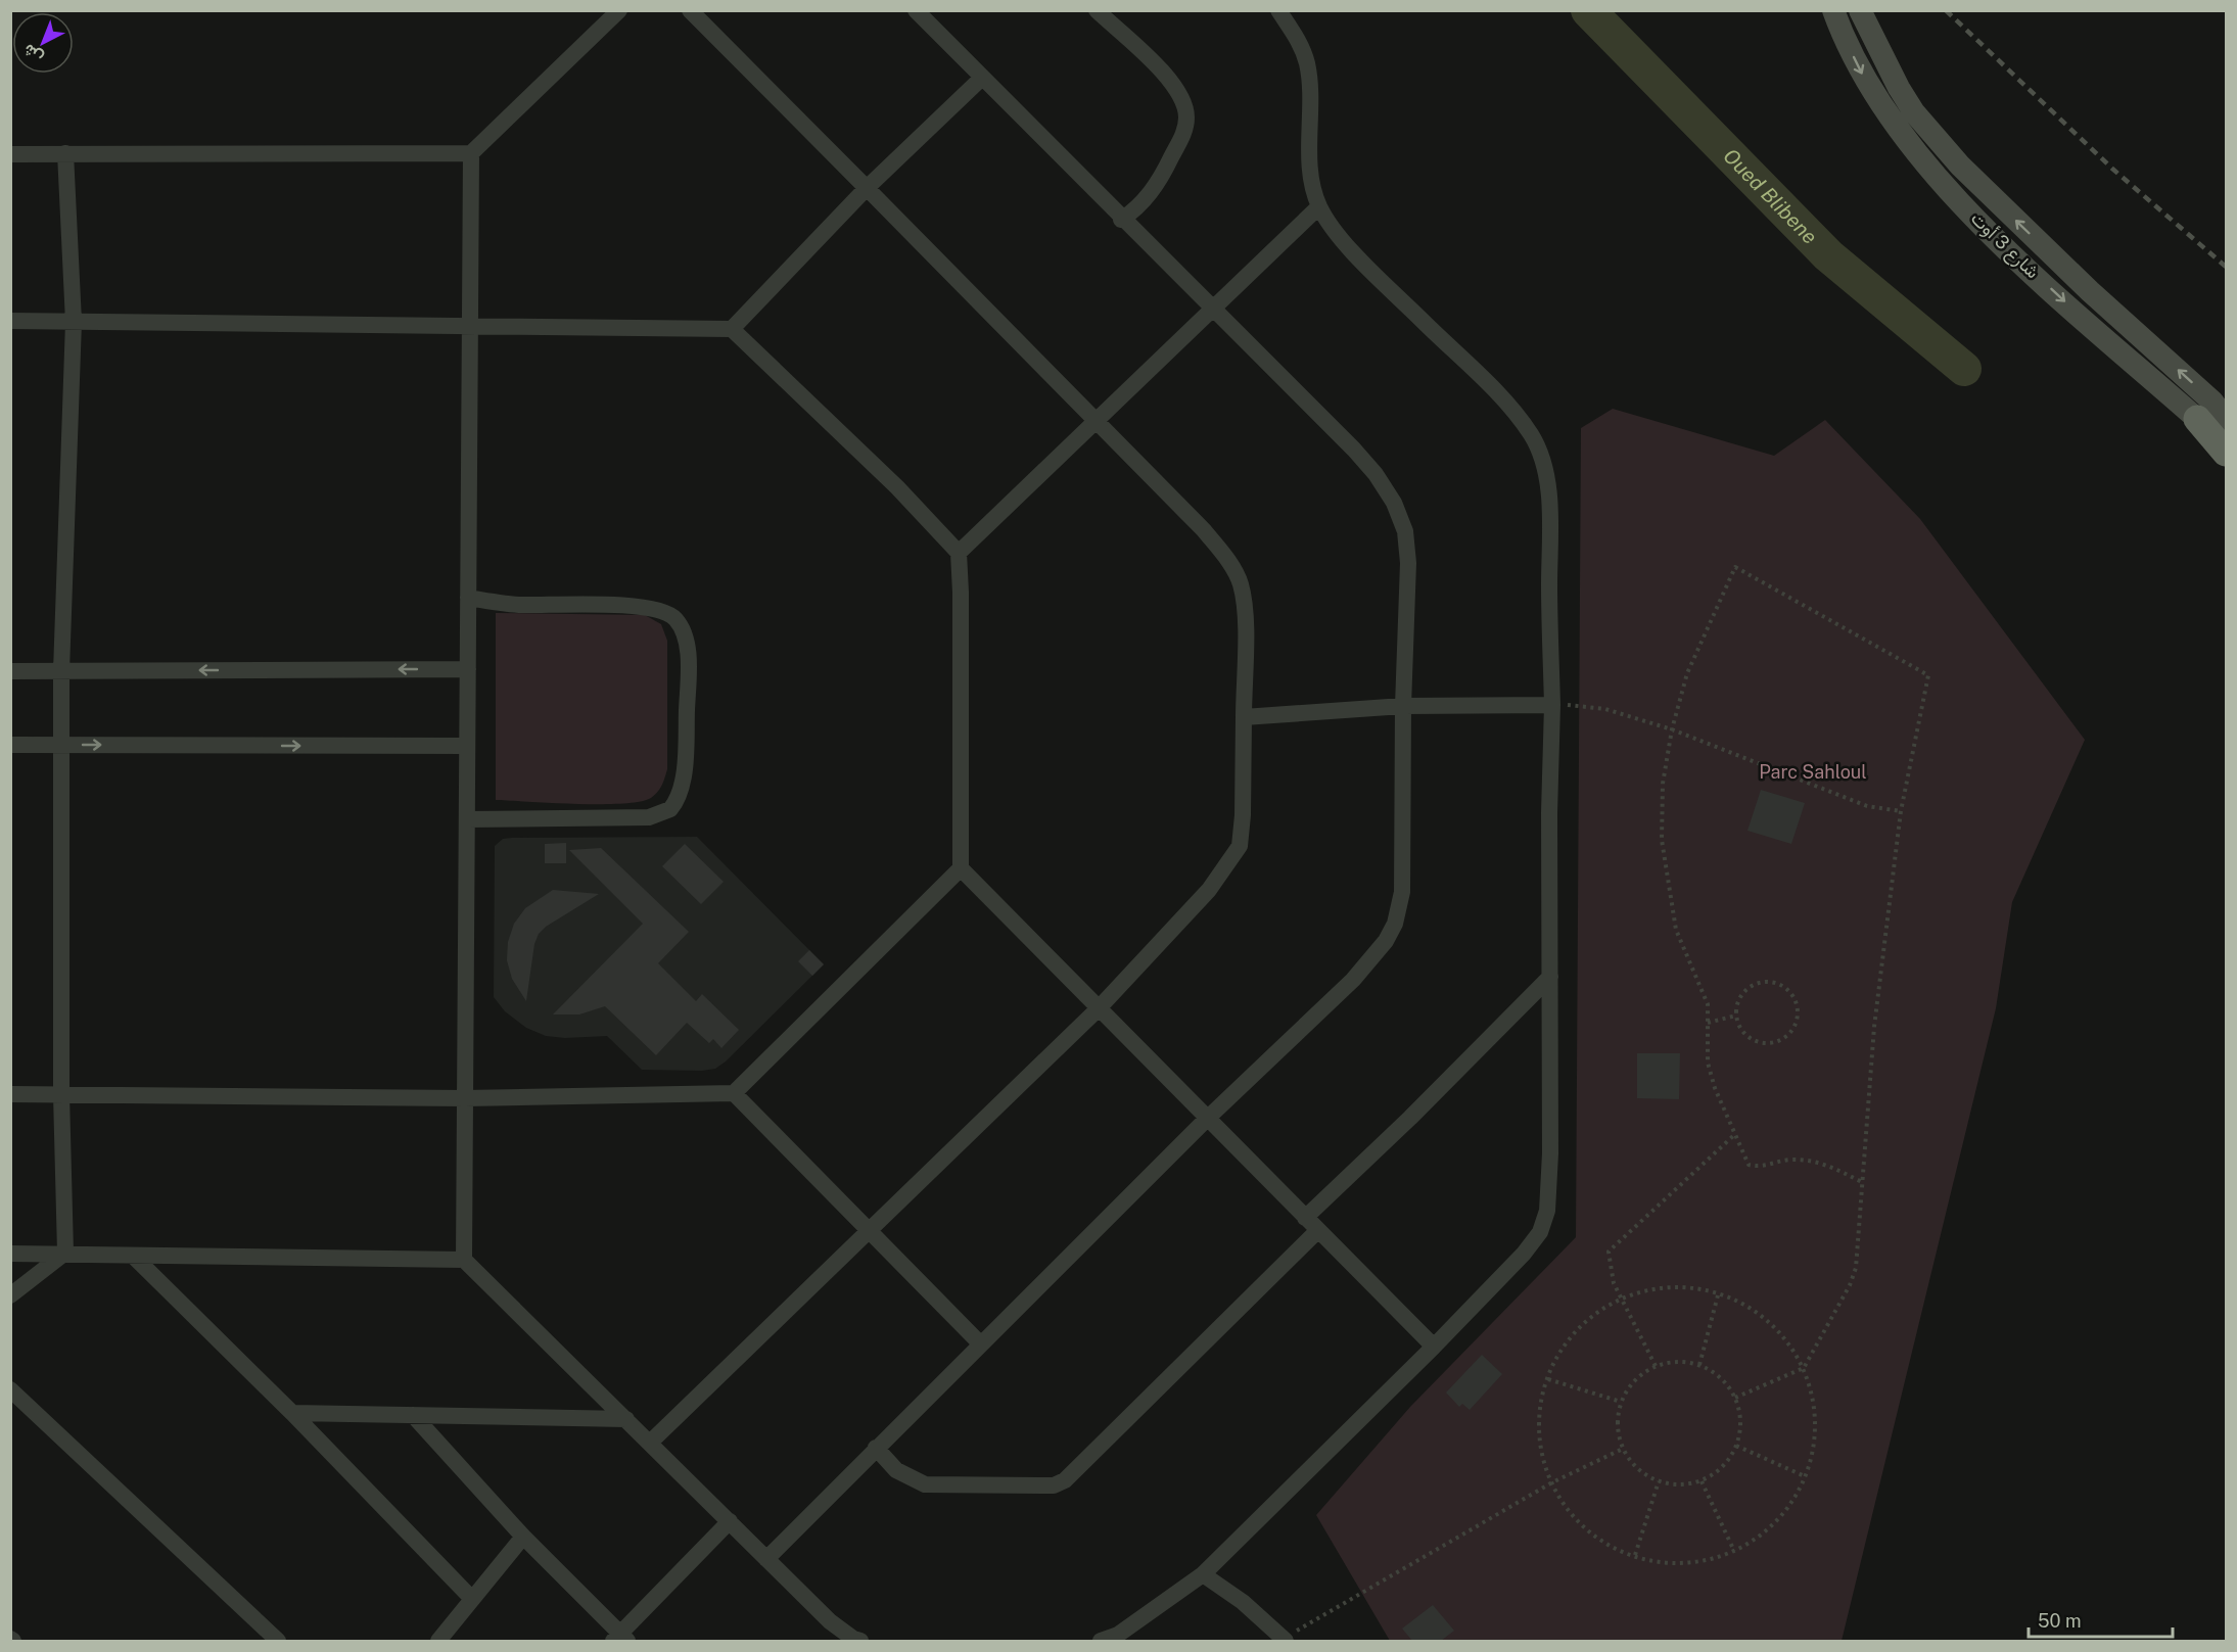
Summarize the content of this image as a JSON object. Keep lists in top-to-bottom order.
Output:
{
  "streets": {
    "main road": ["شارع 3 أوت"]
  },
  "water": ["Oued Blibene"],
  "parks": ["Parc Sahloul"],
  "scale_bar": "50 m",
  "north": "bottom left"
}
